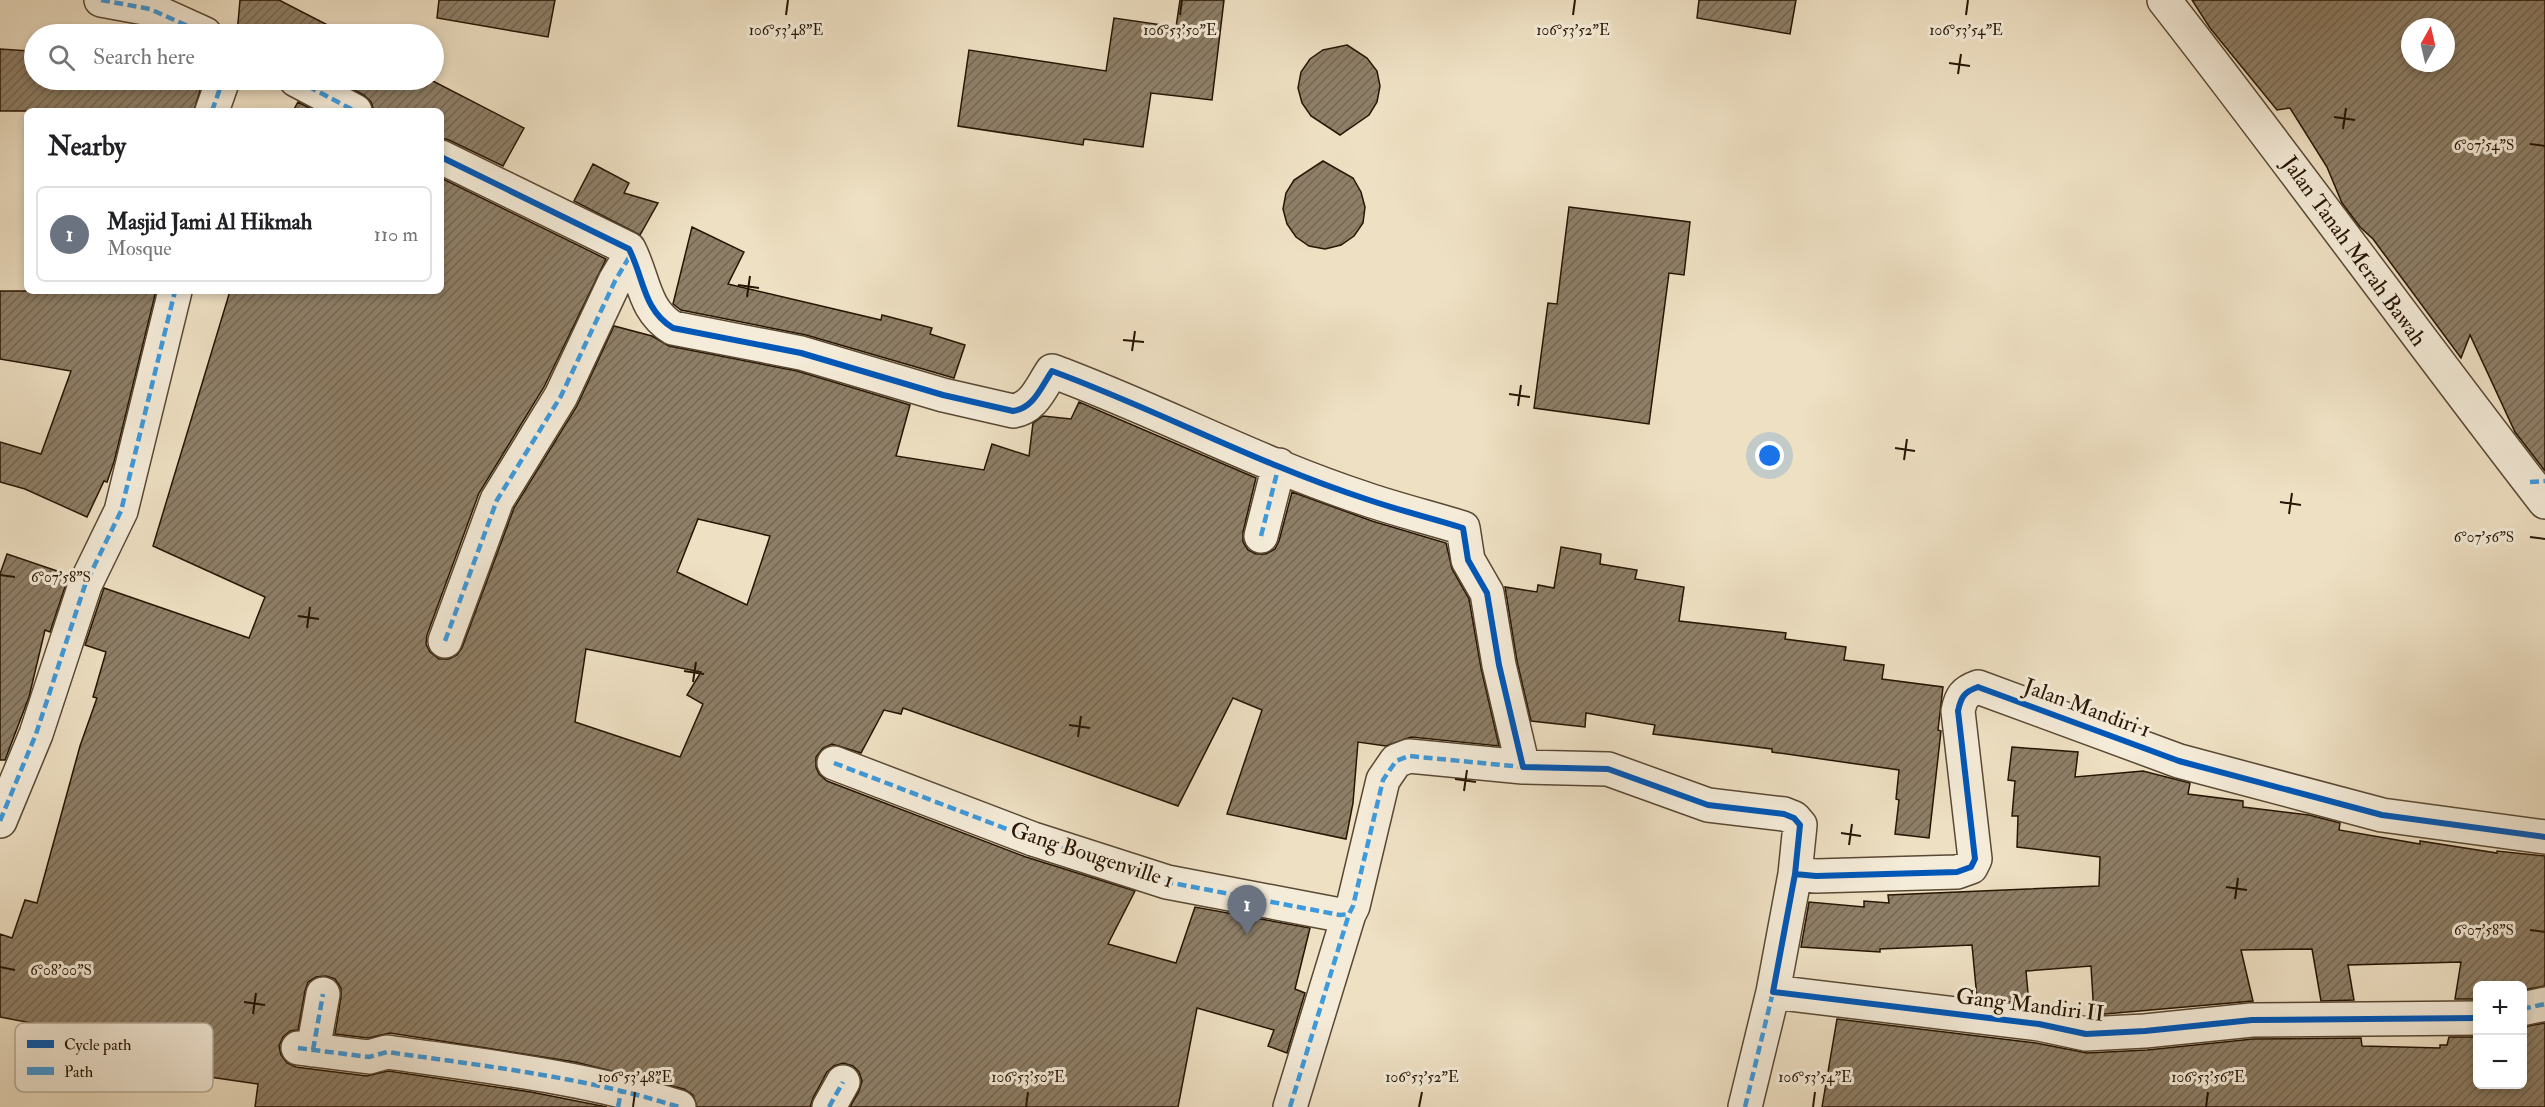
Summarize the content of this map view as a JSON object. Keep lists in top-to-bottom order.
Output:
{
  "streets": {
    "street": [
      "Jalan Tanah Merah Bawah",
      "Jalan Mandiri 1",
      "Gang Bougenville 1",
      "Gang Mandiri II"
    ]
  },
  "legend": ["Cycle path", "Path"],
  "north": "top",
  "page": {
    "search": "Search here",
    "heading": "Nearby",
    "list": [
      {
        "mark": "1",
        "name": "Masjid Jami Al Hikmah",
        "note": "Mosque",
        "value": "110 m"
      }
    ],
    "pins": "1",
    "map_buttons": ["+", "−"]
  },
  "coordinates": [
    "106°53'48\"E",
    "106°53'50\"E",
    "106°53'52\"E",
    "106°53'54\"E",
    "6°07'54\"S",
    "6°07'56\"S",
    "6°07'58\"S",
    "6°08'00\"S",
    "106°53'56\"E"
  ]
}
